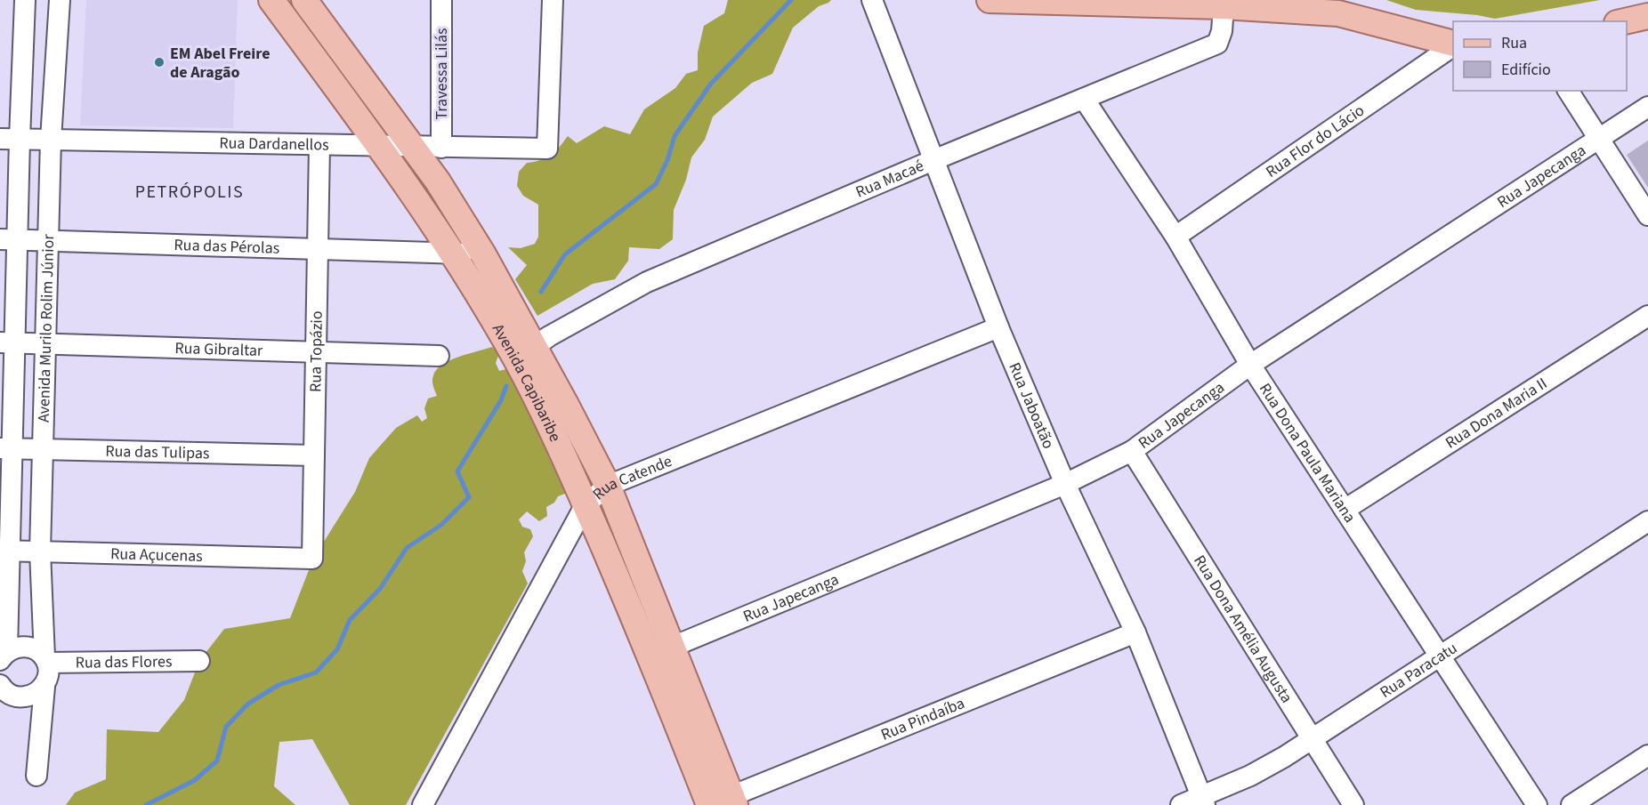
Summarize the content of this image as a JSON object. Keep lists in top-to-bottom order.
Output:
{
  "streets": {
    "main road": ["Avenida Capibaribe"],
    "street": [
      "Travessa Lilás",
      "Rua Flor do Lácio",
      "Rua Dardanellos",
      "Rua Japecanga",
      "Rua Macaé",
      "Rua das Pérolas",
      "Avenida Murilo Rolim Júnior",
      "Rua Gibraltar",
      "Rua Topázio",
      "Rua Jaboatão",
      "Rua Dona Maria II",
      "Rua das Tulipas",
      "Rua Dona Paula Mariana",
      "Rua Catende",
      "Rua Açucenas",
      "Rua Dona Amélia Augusta",
      "Rua das Flores",
      "Rua Paracatu",
      "Rua Pindaíba"
    ]
  },
  "crossings": [
    ["Travessa Lilás", "Rua Dardanellos"],
    ["Rua Flor do Lácio", "Rua Dona Paula Mariana"],
    ["Rua Dardanellos", "Avenida Murilo Rolim Júnior"],
    ["Rua Dardanellos", "Rua Topázio"],
    ["Rua Dardanellos", "Avenida Capibaribe"],
    ["Rua Japecanga", "Avenida Capibaribe"],
    ["Rua Japecanga", "Rua Jaboatão"],
    ["Rua Japecanga", "Rua Dona Paula Mariana"],
    ["Rua Japecanga", "Rua Dona Amélia Augusta"],
    ["Rua Macaé", "Avenida Capibaribe"],
    ["Rua Macaé", "Rua Jaboatão"],
    ["Rua Macaé", "Rua Dona Paula Mariana"],
    ["Rua das Pérolas", "Avenida Murilo Rolim Júnior"],
    ["Rua das Pérolas", "Rua Topázio"],
    ["Rua das Pérolas", "Avenida Capibaribe"],
    ["Avenida Murilo Rolim Júnior", "Rua Gibraltar"],
    ["Avenida Murilo Rolim Júnior", "Rua das Tulipas"],
    ["Avenida Murilo Rolim Júnior", "Rua Açucenas"],
    ["Avenida Murilo Rolim Júnior", "Rua das Flores"],
    ["Rua Gibraltar", "Rua Topázio"],
    ["Rua Topázio", "Rua das Tulipas"],
    ["Rua Topázio", "Rua Açucenas"],
    ["Avenida Capibaribe", "Rua Catende"],
    ["Avenida Capibaribe", "Rua Pindaíba"],
    ["Rua Jaboatão", "Rua Catende"],
    ["Rua Jaboatão", "Rua Paracatu"],
    ["Rua Jaboatão", "Rua Pindaíba"],
    ["Rua Dona Maria II", "Rua Dona Paula Mariana"],
    ["Rua Dona Paula Mariana", "Rua Paracatu"],
    ["Rua Dona Amélia Augusta", "Rua Paracatu"]
  ],
  "districts": ["PETRÓPOLIS"],
  "places": ["EM Abel Freire de Aragão"],
  "legend": ["Rua", "Edifício"]
}
